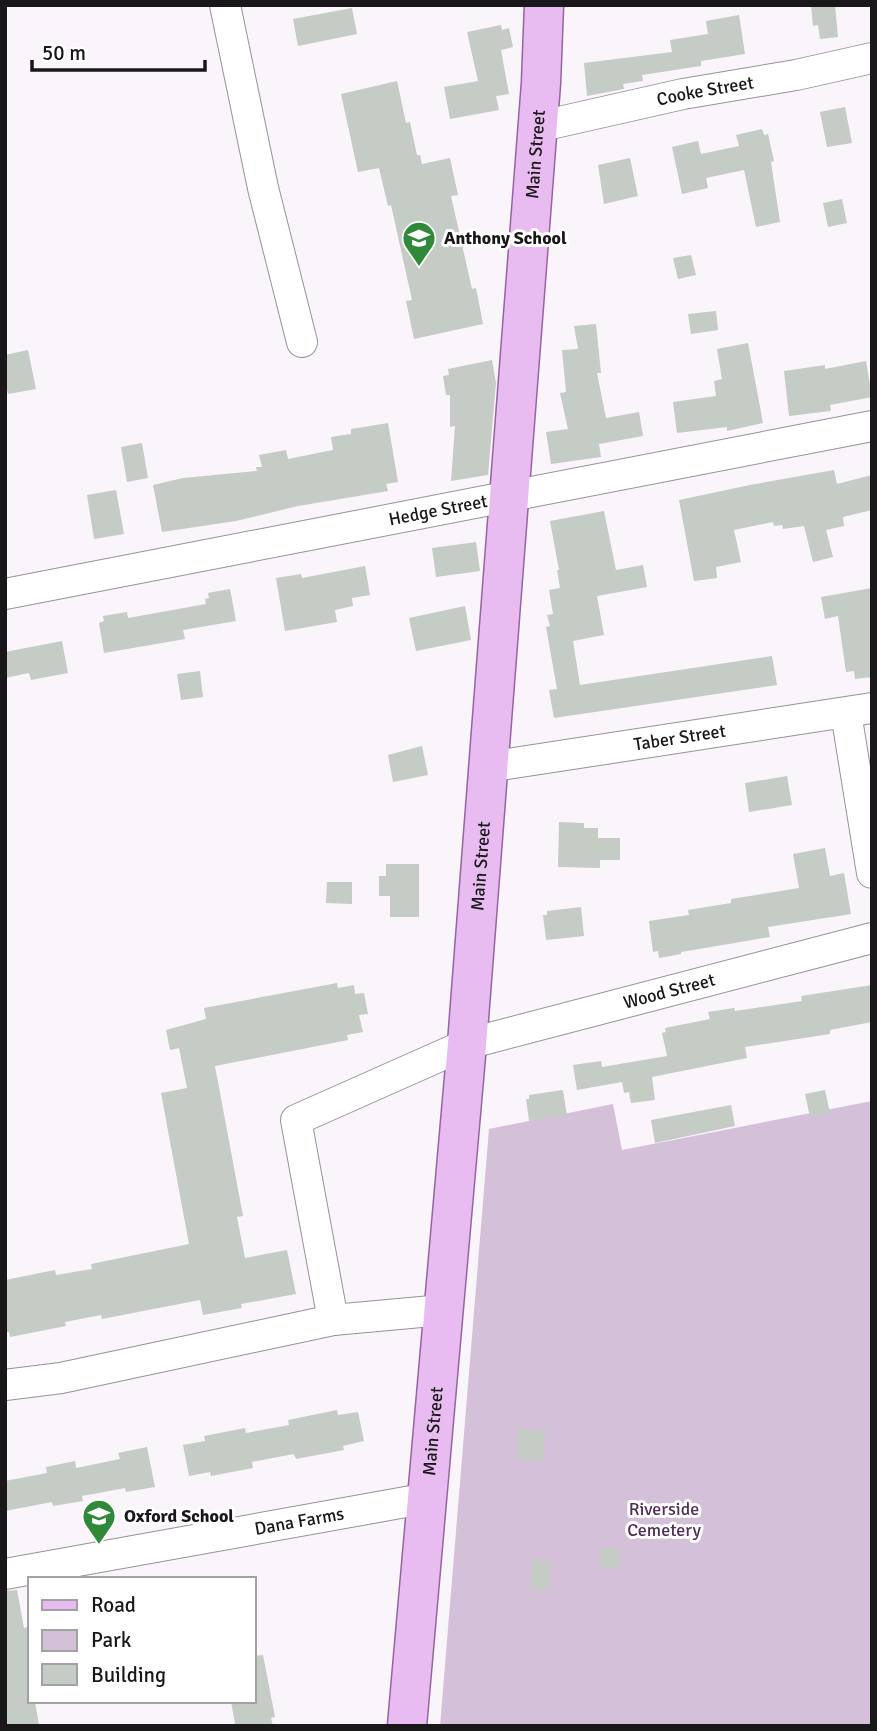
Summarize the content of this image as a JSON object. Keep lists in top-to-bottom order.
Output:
{
  "streets": {
    "main road": ["Main Street"],
    "street": [
      "Cooke Street",
      "Hedge Street",
      "Taber Street",
      "Wood Street",
      "Dana Farms"
    ]
  },
  "crossings": [
    ["Cooke Street", "Main Street"],
    ["Main Street", "Hedge Street"],
    ["Main Street", "Taber Street"],
    ["Main Street", "Wood Street"],
    ["Main Street", "Dana Farms"]
  ],
  "parks": ["Riverside Cemetery"],
  "places": {
    "school or university": ["Anthony School", "Oxford School"]
  },
  "legend": ["Road", "Park", "Building"],
  "scale_bar": "50 m"
}
